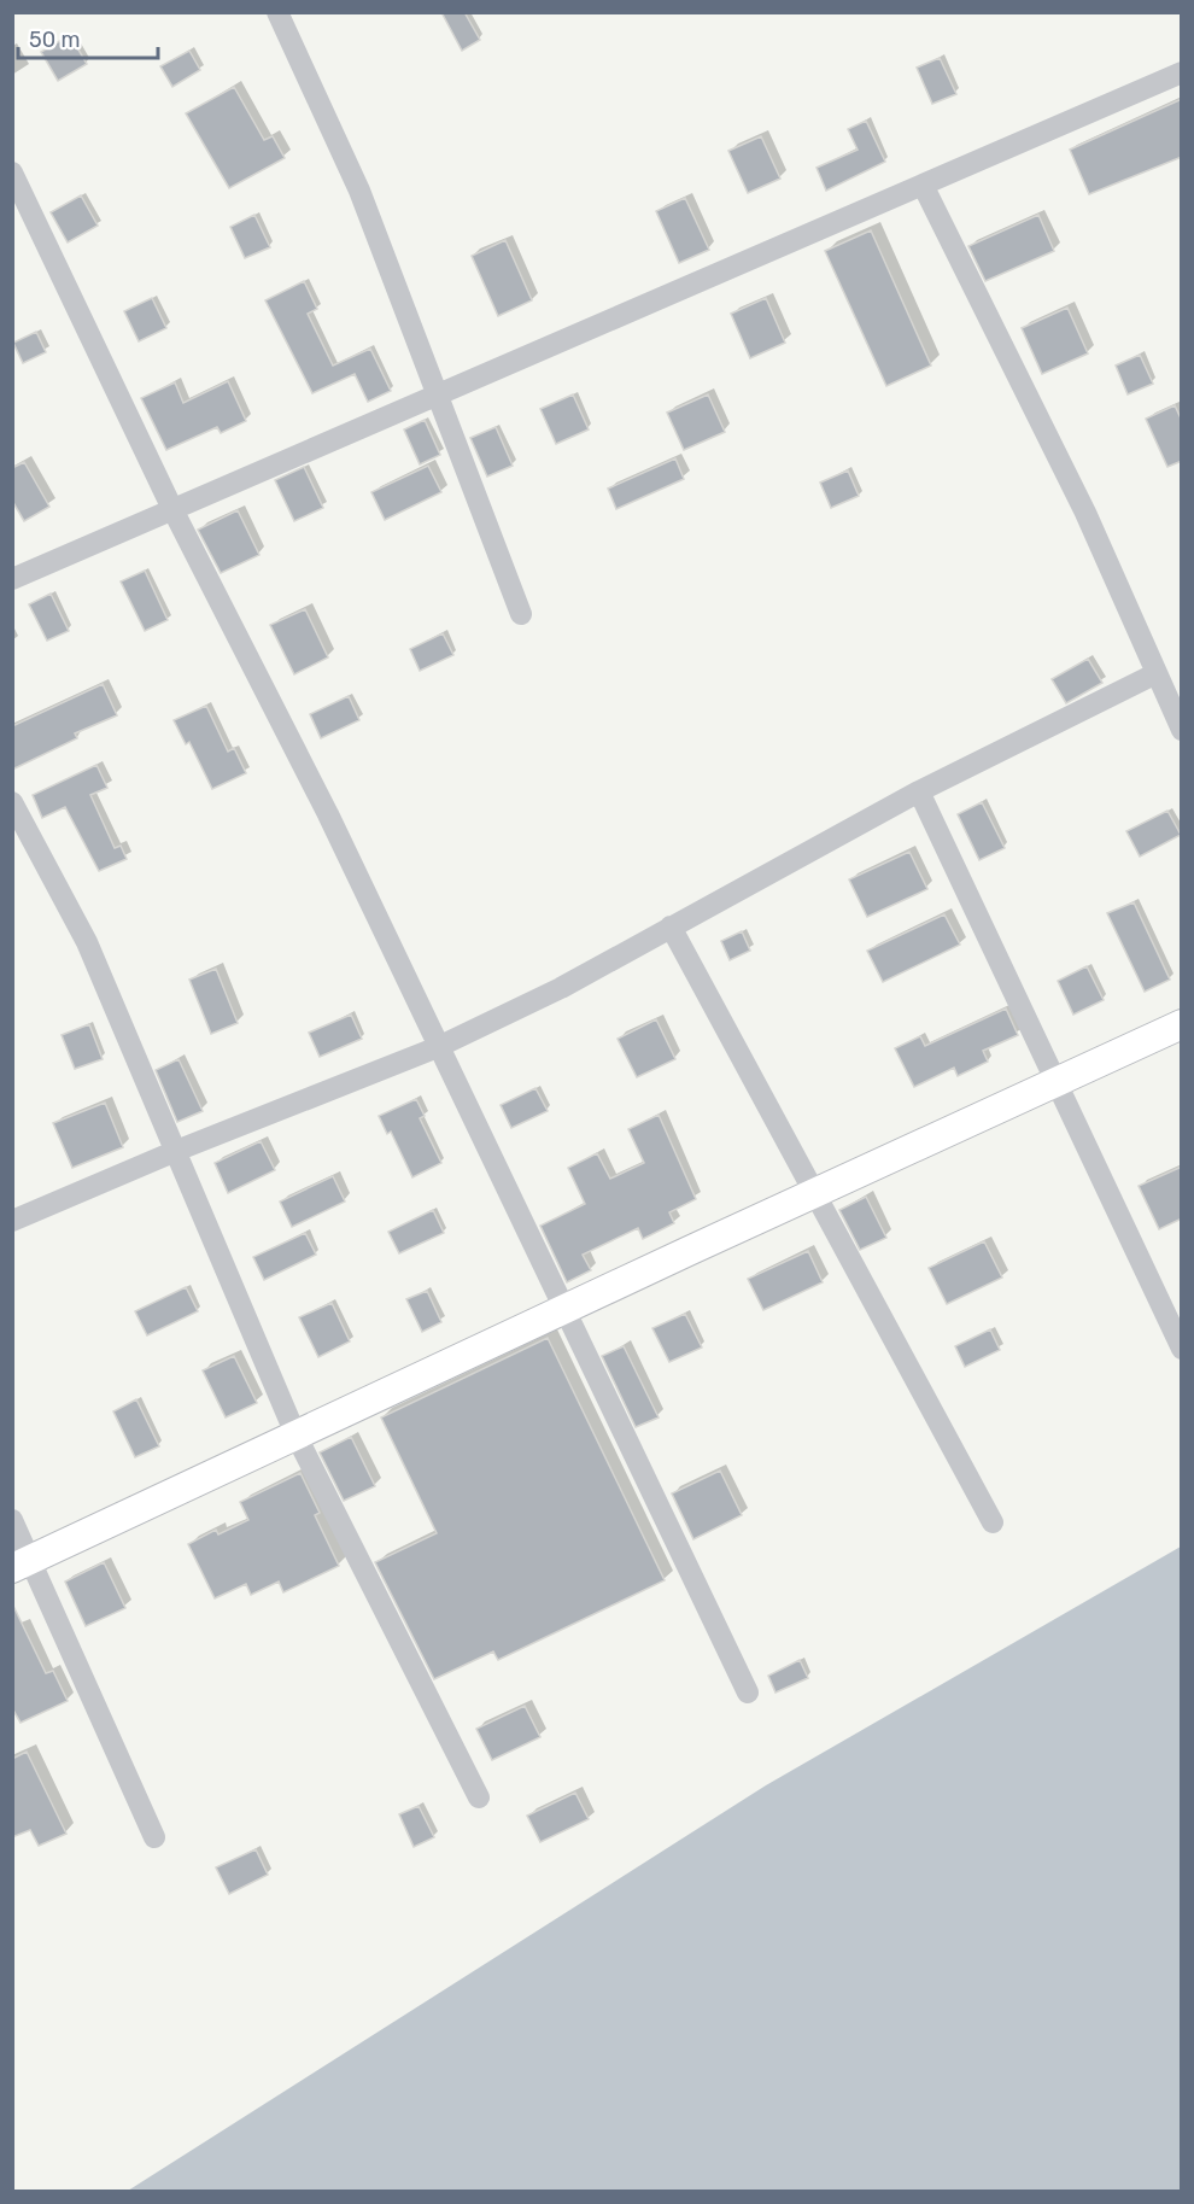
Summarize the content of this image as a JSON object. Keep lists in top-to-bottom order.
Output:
{
  "scale_bar": "50 m"
}
